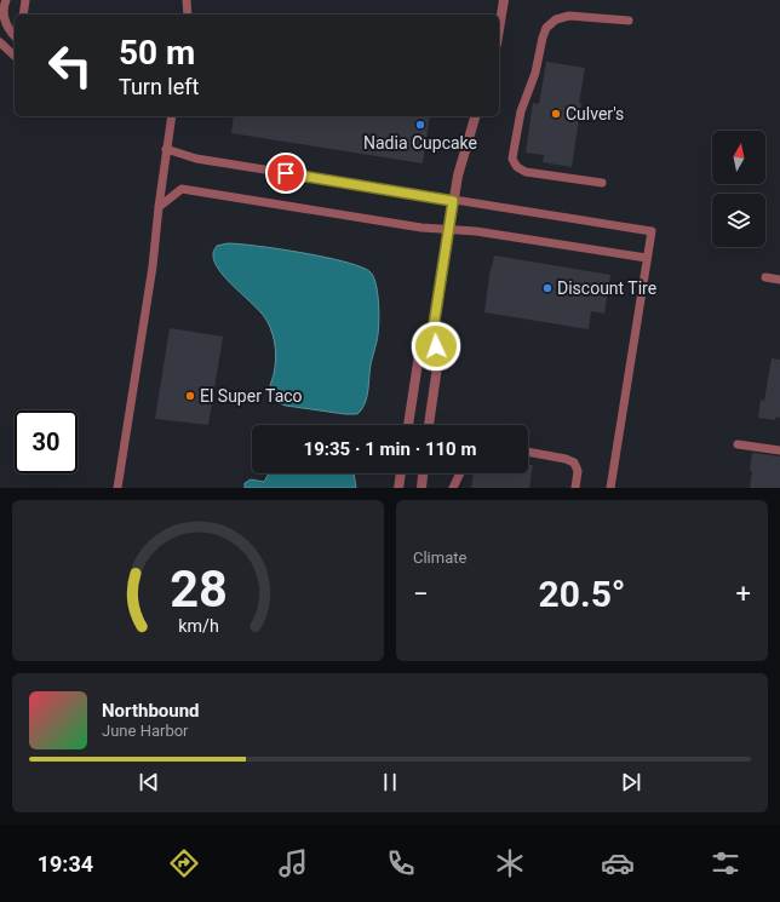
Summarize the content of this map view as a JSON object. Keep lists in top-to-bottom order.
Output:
{
  "places": [
    "Culver's",
    "Nadia Cupcake",
    "Discount Tire",
    "El Super Taco"
  ],
  "north": "top",
  "page": {
    "turn": ["50 m", "Turn left"],
    "limit": "30",
    "trip": "19:35 · 1 min · 110 m",
    "tile": "Climate",
    "heat": ["−", "20.5°", "+"],
    "song": ["Northbound", "June Harbor"],
    "tabs": "19:34",
    "gauge": ["28", "km/h"]
  }
}
